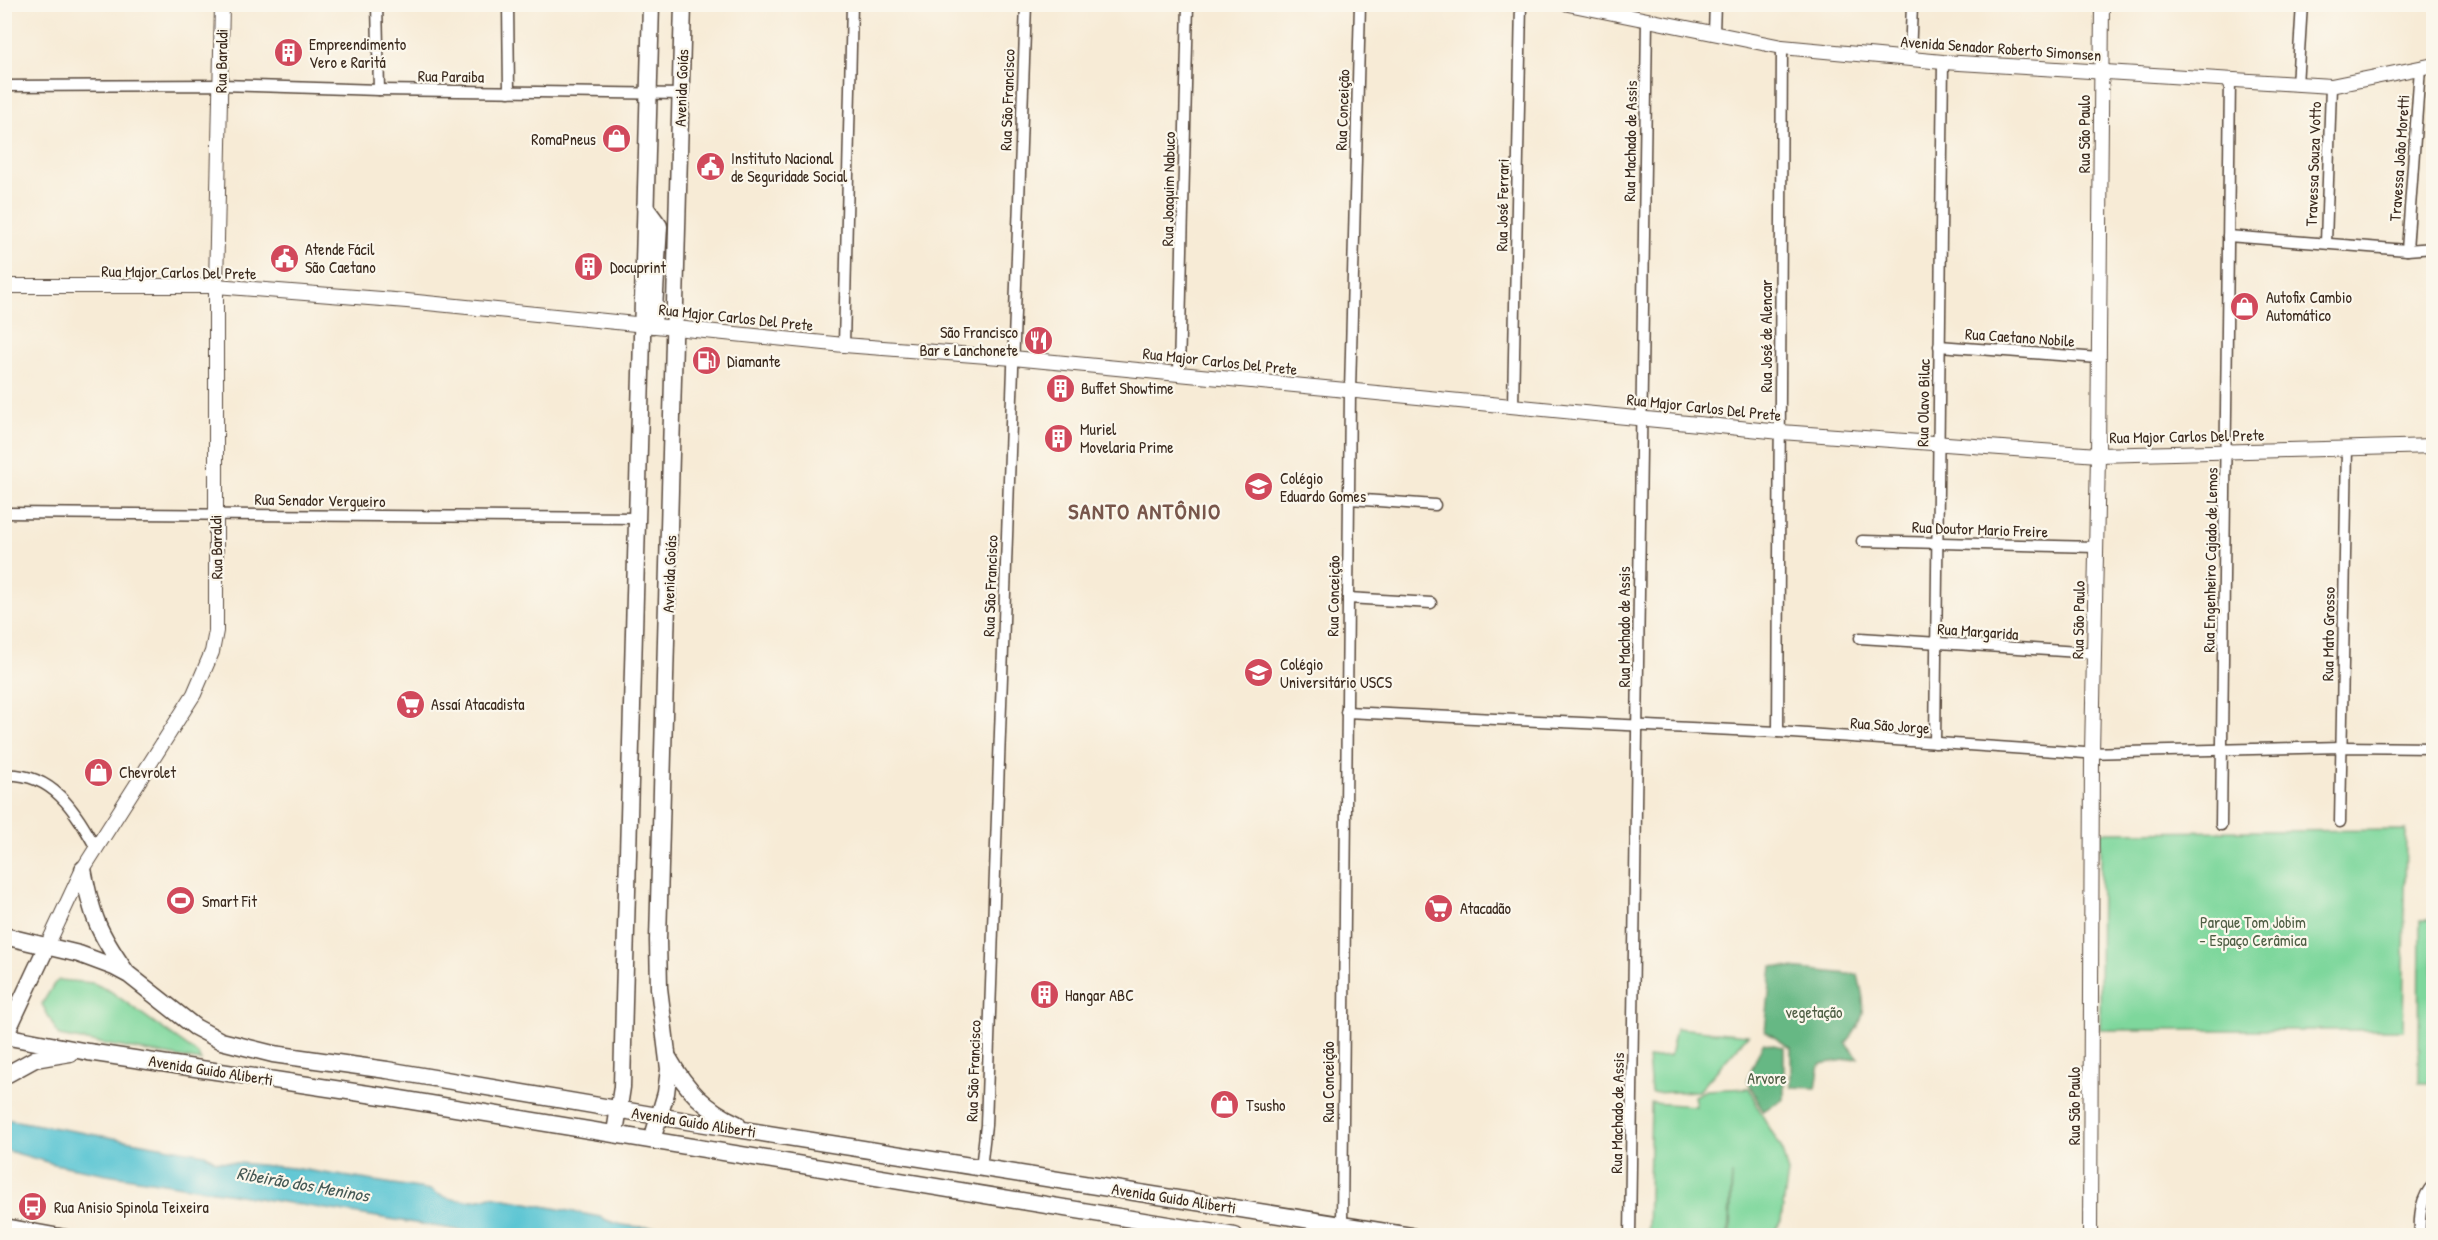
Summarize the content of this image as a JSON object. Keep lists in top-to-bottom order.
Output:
{
  "streets": {
    "main road": ["Rua Baraldi", "Avenida Goiás", "Avenida Guido Aliberti"],
    "street": [
      "Avenida Senador Roberto Simonsen",
      "Rua Paraiba",
      "Rua São Francisco",
      "Rua Conceição",
      "Rua São Paulo",
      "Rua Machado de Assis",
      "Travessa João Moretti",
      "Travessa Souza Votto",
      "Rua Joaquim Nabuco",
      "Rua José Ferrari",
      "Rua Major Carlos Del Prete",
      "Rua José de Alencar",
      "Rua Caetano Nobile",
      "Rua Olavo Bilac",
      "Rua Senador Vergueiro",
      "Rua Doutor Mario Freire",
      "Rua Engenheiro Cajado de Lemos",
      "Rua Margarida",
      "Rua Mato Grosso",
      "Rua São Jorge"
    ]
  },
  "crossings": [
    ["Avenida Senador Roberto Simonsen", "Rua São Paulo"],
    ["Avenida Senador Roberto Simonsen", "Rua Machado de Assis"],
    ["Avenida Senador Roberto Simonsen", "Travessa João Moretti"],
    ["Avenida Senador Roberto Simonsen", "Travessa Souza Votto"],
    ["Avenida Senador Roberto Simonsen", "Rua José de Alencar"],
    ["Avenida Senador Roberto Simonsen", "Rua Olavo Bilac"],
    ["Avenida Senador Roberto Simonsen", "Rua Engenheiro Cajado de Lemos"],
    ["Rua Baraldi", "Rua Paraiba"],
    ["Rua Baraldi", "Rua Major Carlos Del Prete"],
    ["Rua Baraldi", "Rua Senador Vergueiro"],
    ["Rua Baraldi", "Avenida Guido Aliberti"],
    ["Rua Paraiba", "Avenida Goiás"],
    ["Avenida Goiás", "Rua Major Carlos Del Prete"],
    ["Avenida Goiás", "Rua Senador Vergueiro"],
    ["Avenida Goiás", "Avenida Guido Aliberti"],
    ["Rua São Francisco", "Rua Major Carlos Del Prete"],
    ["Rua São Francisco", "Avenida Guido Aliberti"],
    ["Rua Conceição", "Rua Major Carlos Del Prete"],
    ["Rua Conceição", "Rua São Jorge"],
    ["Rua Conceição", "Avenida Guido Aliberti"],
    ["Rua São Paulo", "Rua Major Carlos Del Prete"],
    ["Rua São Paulo", "Rua Caetano Nobile"],
    ["Rua São Paulo", "Rua Doutor Mario Freire"],
    ["Rua São Paulo", "Rua Margarida"],
    ["Rua São Paulo", "Rua São Jorge"],
    ["Rua Machado de Assis", "Rua Major Carlos Del Prete"],
    ["Rua Machado de Assis", "Rua São Jorge"],
    ["Rua Joaquim Nabuco", "Rua Major Carlos Del Prete"],
    ["Rua José Ferrari", "Rua Major Carlos Del Prete"],
    ["Rua Major Carlos Del Prete", "Rua José de Alencar"],
    ["Rua Major Carlos Del Prete", "Rua Olavo Bilac"],
    ["Rua Major Carlos Del Prete", "Rua Engenheiro Cajado de Lemos"],
    ["Rua Major Carlos Del Prete", "Rua Mato Grosso"],
    ["Rua José de Alencar", "Rua São Jorge"],
    ["Rua Caetano Nobile", "Rua Olavo Bilac"],
    ["Rua Olavo Bilac", "Rua Doutor Mario Freire"],
    ["Rua Olavo Bilac", "Rua Margarida"],
    ["Rua Olavo Bilac", "Rua São Jorge"],
    ["Rua Engenheiro Cajado de Lemos", "Rua São Jorge"],
    ["Rua Mato Grosso", "Rua São Jorge"]
  ],
  "districts": ["SANTO ANTÔNIO"],
  "water": ["Ribeirão dos Meninos"],
  "parks": ["Parque Tom Jobim - Espaço Cerâmica", "vegetação", "Arvore"],
  "places": {
    "building": [
      "Empreendimento Vero e Raritá",
      "Docuprint",
      "Buffet Showtime",
      "Muriel Movelaria Prime",
      "Hangar ABC"
    ],
    "shop": [
      "RomaPneus",
      "Autofix Cambio Automático",
      "Chevrolet",
      "Tsusho"
    ],
    "public building": ["Instituto Nacional de Seguridade Social", "Atende Fácil São Caetano"],
    "restaurant": ["São Francisco Bar e Lanchonete"],
    "fuel station": ["Diamante"],
    "school or university": ["Colégio Eduardo Gomes", "Colégio Universitário USCS"],
    "supermarket": ["Assaí Atacadista", "Atacadão"],
    "sports": ["Smart Fit"],
    "bus stop": ["Rua Anisio Spinola Teixeira"]
  }
}
